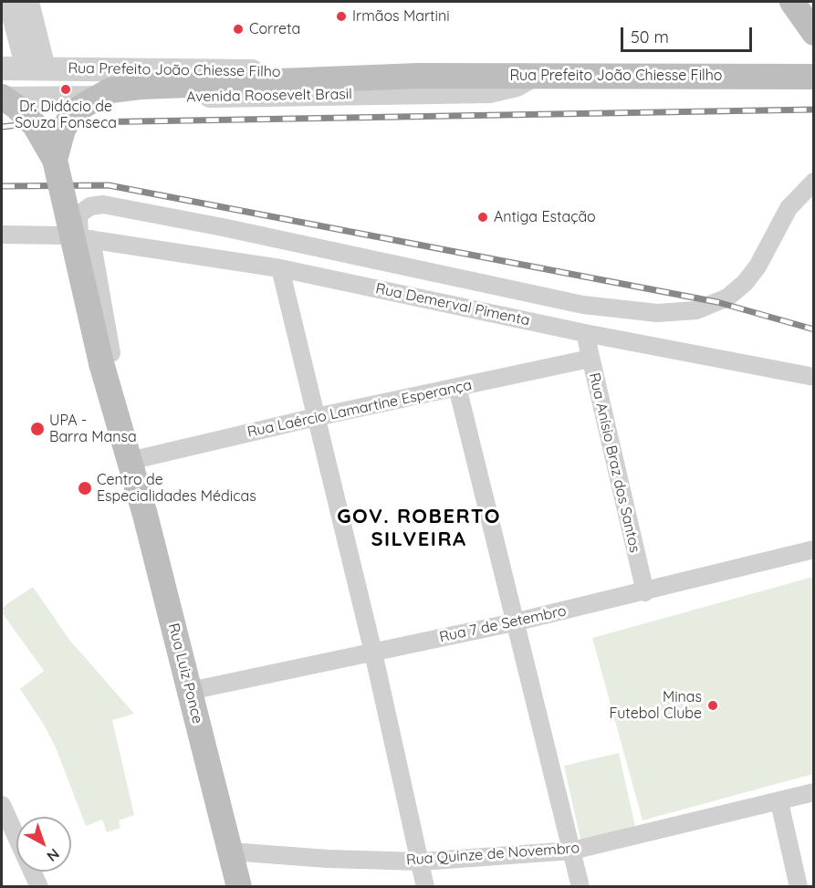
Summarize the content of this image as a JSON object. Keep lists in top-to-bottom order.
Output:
{
  "streets": {
    "main road": ["Rua Prefeito João Chiesse Filho", "Rua Luiz Ponce"],
    "street": [
      "Avenida Roosevelt Brasil",
      "Rua Demerval Pimenta",
      "Rua Laércio Lamartine Esperança",
      "Rua Anísio Braz dos Santos",
      "Rua 7 de Setembro",
      "Rua Quinze de Novembro"
    ]
  },
  "crossings": [
    ["Rua Prefeito João Chiesse Filho", "Avenida Roosevelt Brasil"],
    ["Rua Prefeito João Chiesse Filho", "Rua Luiz Ponce"],
    ["Rua Demerval Pimenta", "Rua Anísio Braz dos Santos"],
    ["Rua Demerval Pimenta", "Rua Luiz Ponce"],
    ["Rua Laércio Lamartine Esperança", "Rua Anísio Braz dos Santos"],
    ["Rua Laércio Lamartine Esperança", "Rua Luiz Ponce"],
    ["Rua Anísio Braz dos Santos", "Rua 7 de Setembro"],
    ["Rua 7 de Setembro", "Rua Luiz Ponce"],
    ["Rua Luiz Ponce", "Rua Quinze de Novembro"]
  ],
  "districts": ["GOV. ROBERTO SILVEIRA"],
  "places": [
    "Irmãos Martini",
    "Correta",
    "Dr. Didácio de Souza Fonseca",
    "Antiga Estação",
    "UPA - Barra Mansa",
    "Centro de Especialidades Médicas",
    "Minas Futebol Clube"
  ],
  "scale_bar": "50 m",
  "north": "bottom right"
}
